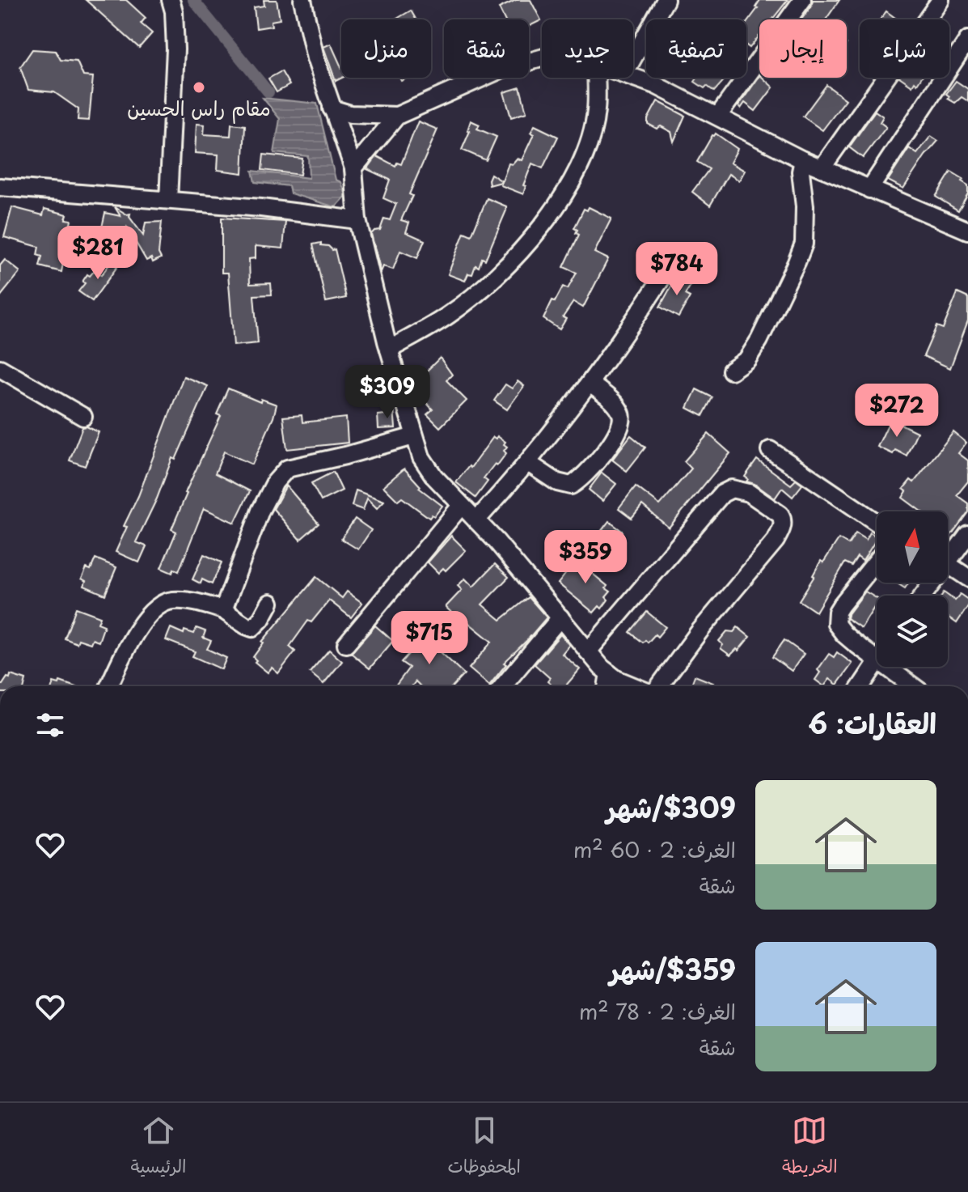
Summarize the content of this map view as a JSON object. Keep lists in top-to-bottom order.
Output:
{
  "places": ["مقام راس الحسين"],
  "north": "top",
  "page": {
    "chip": [
      "شراء",
      "إيجار",
      "تصفية",
      "جديد",
      "شقة",
      "منزل"
    ],
    "price": [
      "$281",
      "$784",
      "$309",
      "$272",
      "$359",
      "$715"
    ],
    "heading": "العقارات: 6",
    "list": [
      {
        "name": "$309/شهر",
        "note": "الغرف: 2 · 60 m² · شقة"
      },
      {
        "name": "$359/شهر",
        "note": "الغرف: 2 · 78 m² · شقة"
      }
    ],
    "tabs": ["الخريطة", "المحفوظات", "الرئيسية"]
  }
}
